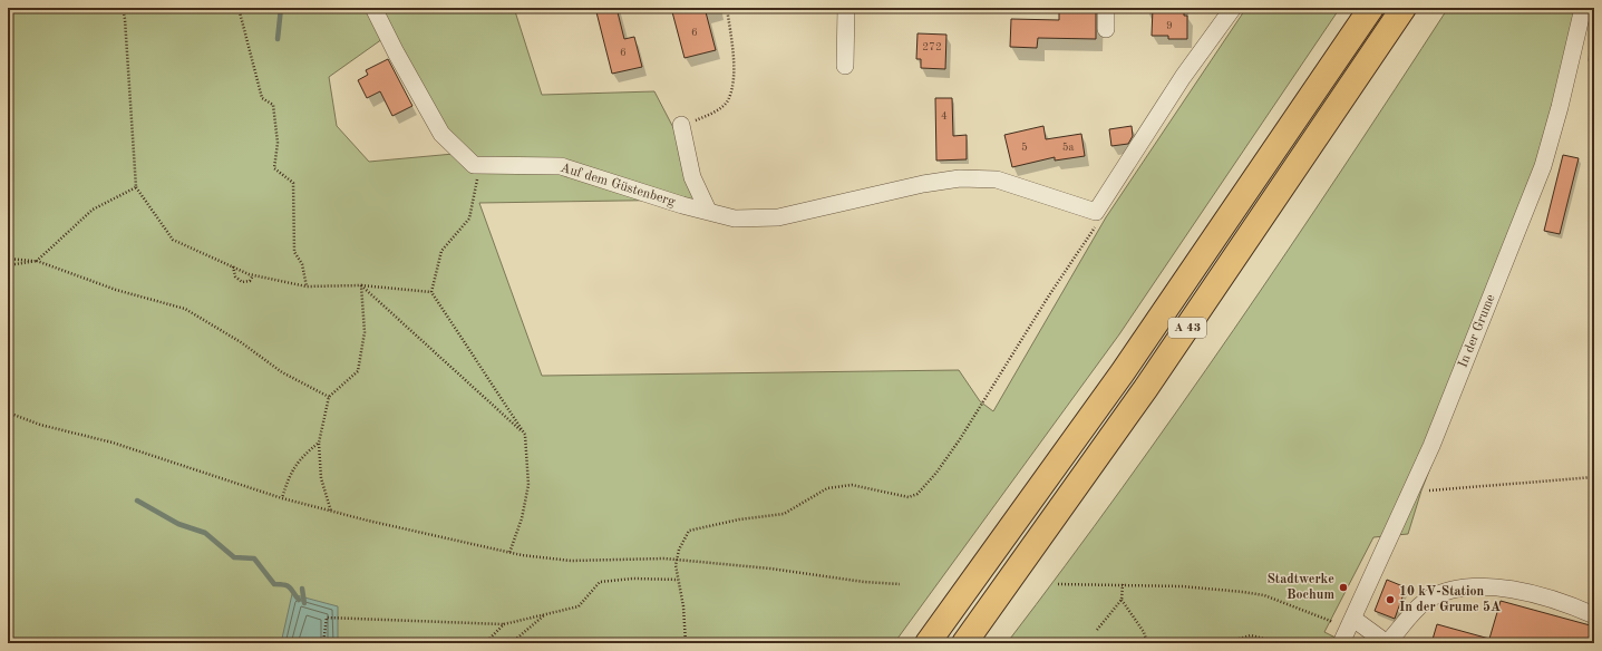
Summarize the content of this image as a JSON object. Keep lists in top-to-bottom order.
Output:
{
  "streets": {
    "highway": ["A 43"],
    "lane": ["Auf dem Güstenberg", "In der Grume"]
  },
  "places": ["Stadtwerke Bochum", "10 kV-Station In der Grume 5A"],
  "house_numbers": [
    "9",
    "6",
    "272",
    "6",
    "4",
    "5",
    "5a"
  ]
}
